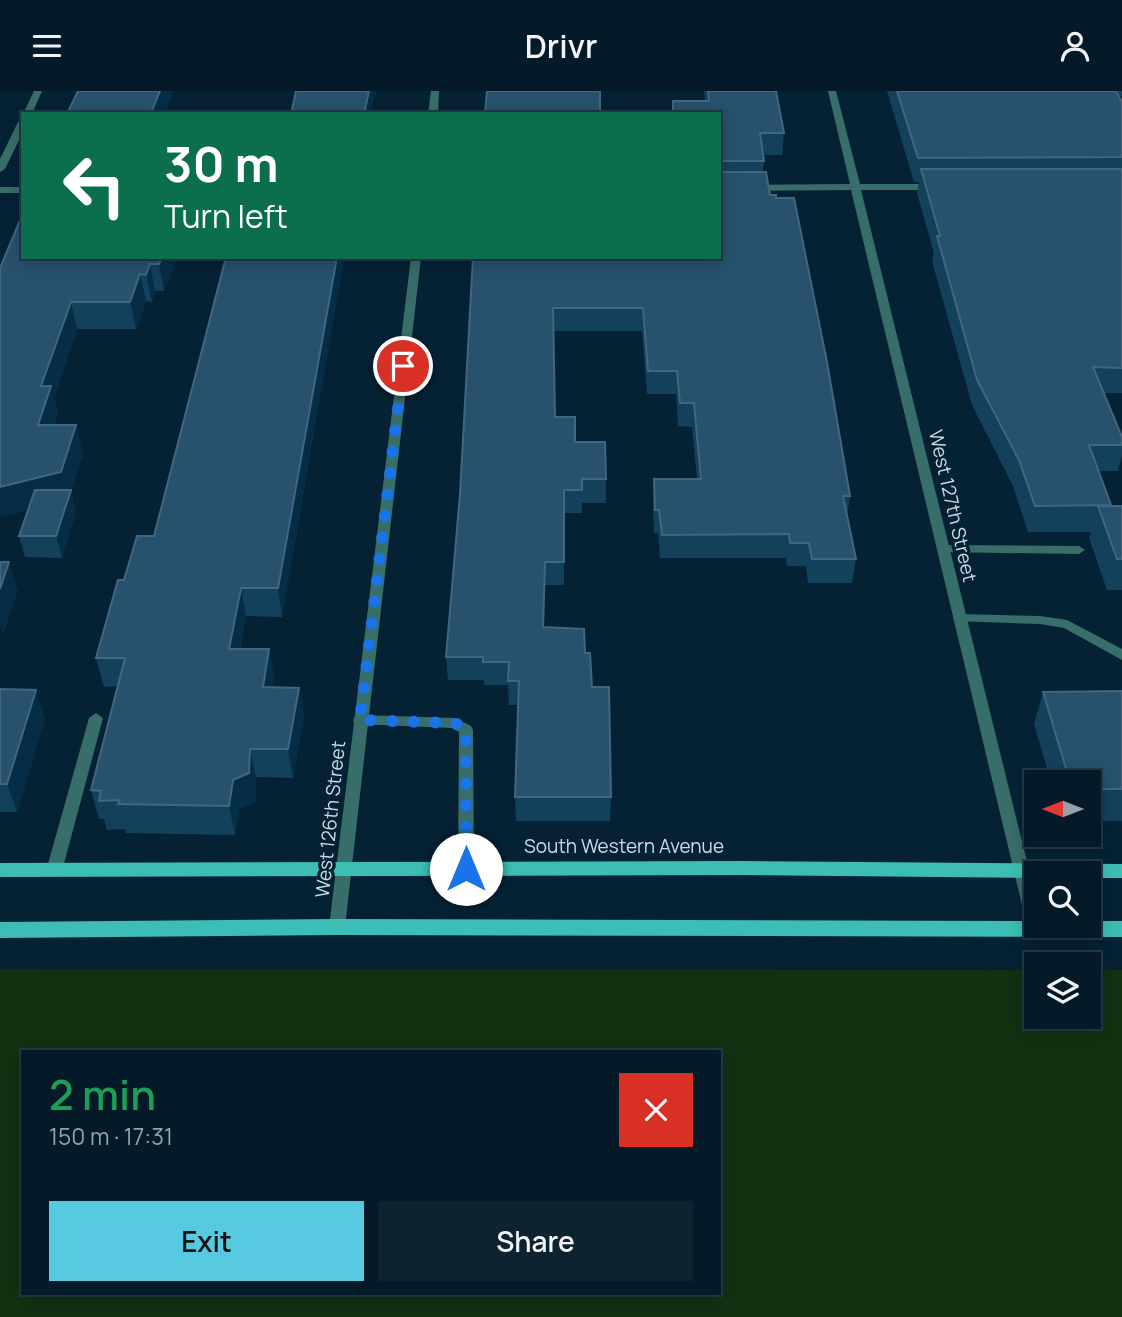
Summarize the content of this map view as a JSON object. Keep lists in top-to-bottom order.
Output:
{
  "streets": {
    "main road": ["South Western Avenue"],
    "street": ["West 127th Street", "West 126th Street"]
  },
  "crossings": [
    ["West 127th Street", "South Western Avenue"],
    ["West 126th Street", "South Western Avenue"]
  ],
  "north": "left",
  "page": {
    "header": "Drivr",
    "turn": ["30 m", "Turn left"],
    "heading": ["2 min", "150 m · 17:31"],
    "buttons": ["Exit", "Share"]
  }
}
